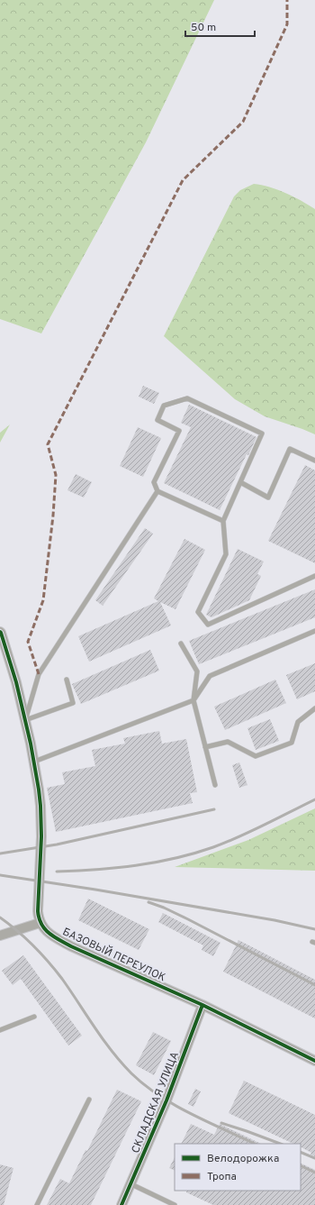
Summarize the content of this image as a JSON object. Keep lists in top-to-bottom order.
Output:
{
  "streets": {
    "street": ["БАЗОВЫЙ ПЕРЕУЛОК", "СКЛАДСКАЯ УЛИЦА"]
  },
  "crossings": [
    ["БАЗОВЫЙ ПЕРЕУЛОК", "СКЛАДСКАЯ УЛИЦА"]
  ],
  "legend": ["Велодорожка", "Тропа"],
  "scale_bar": "50 m"
}
